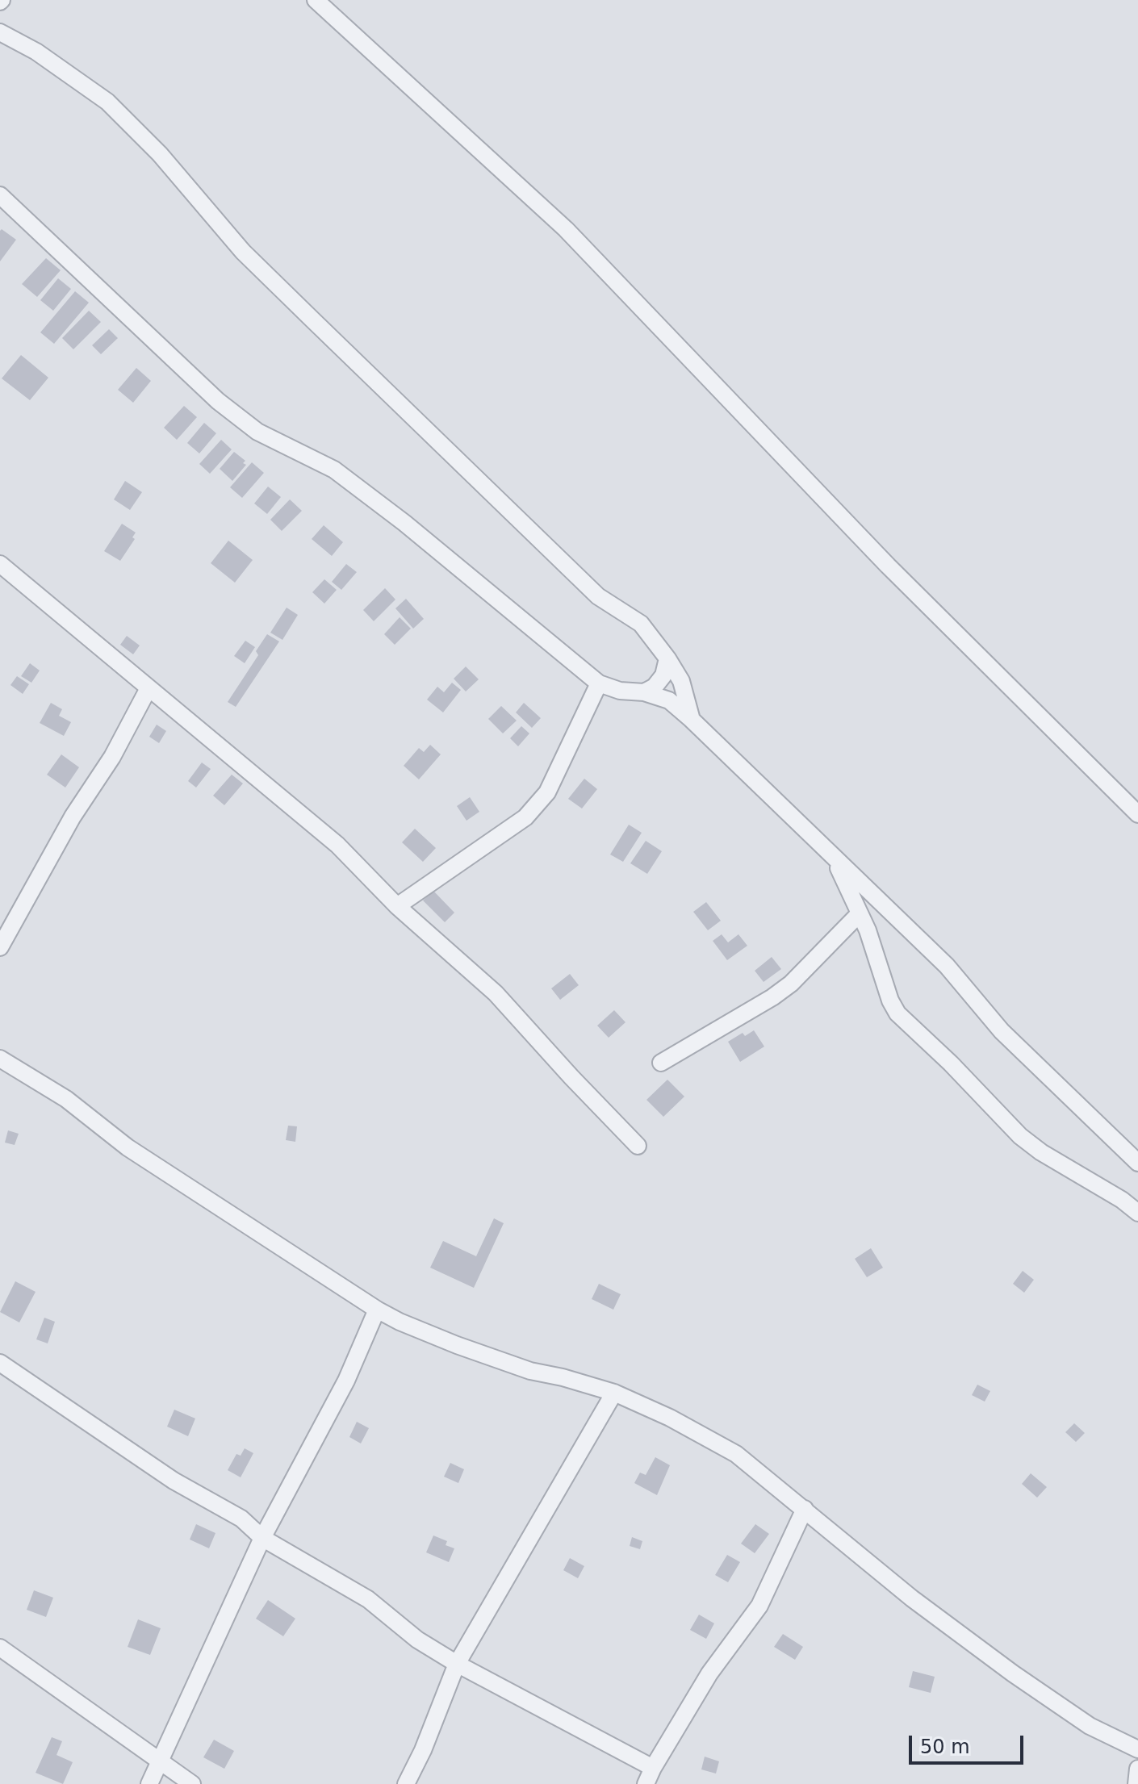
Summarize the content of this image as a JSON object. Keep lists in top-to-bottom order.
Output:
{
  "scale_bar": "50 m"
}
